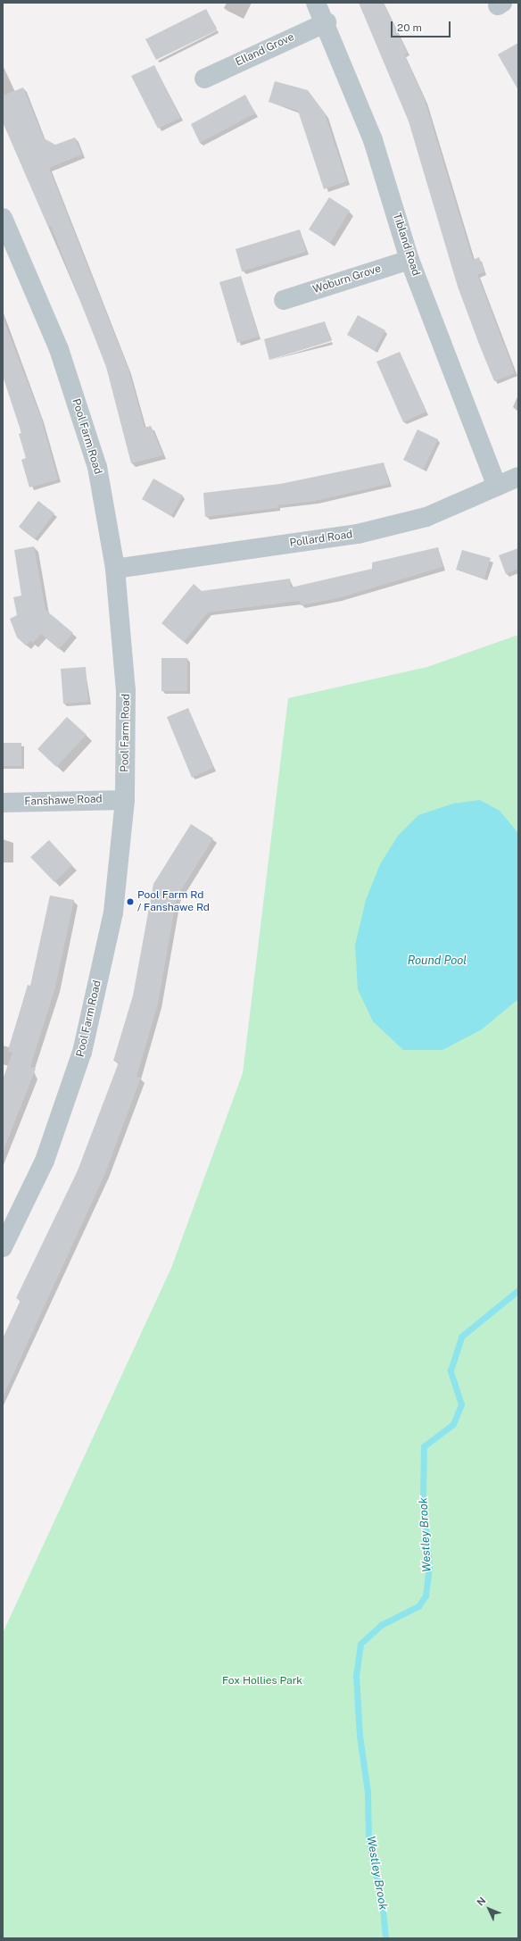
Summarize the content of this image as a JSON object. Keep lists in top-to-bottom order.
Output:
{
  "streets": {
    "street": [
      "Elland Grove",
      "Tibland Road",
      "Woburn Grove",
      "Pool Farm Road",
      "Pollard Road",
      "Fanshawe Road"
    ]
  },
  "crossings": [
    ["Elland Grove", "Tibland Road"],
    ["Tibland Road", "Woburn Grove"],
    ["Tibland Road", "Pollard Road"],
    ["Pool Farm Road", "Pollard Road"],
    ["Pool Farm Road", "Fanshawe Road"]
  ],
  "water": ["Round Pool", "Westley Brook"],
  "parks": ["Fox Hollies Park"],
  "places": ["Pool Farm Rd / Fanshawe Rd"],
  "scale_bar": "20 m",
  "north": "top left"
}
